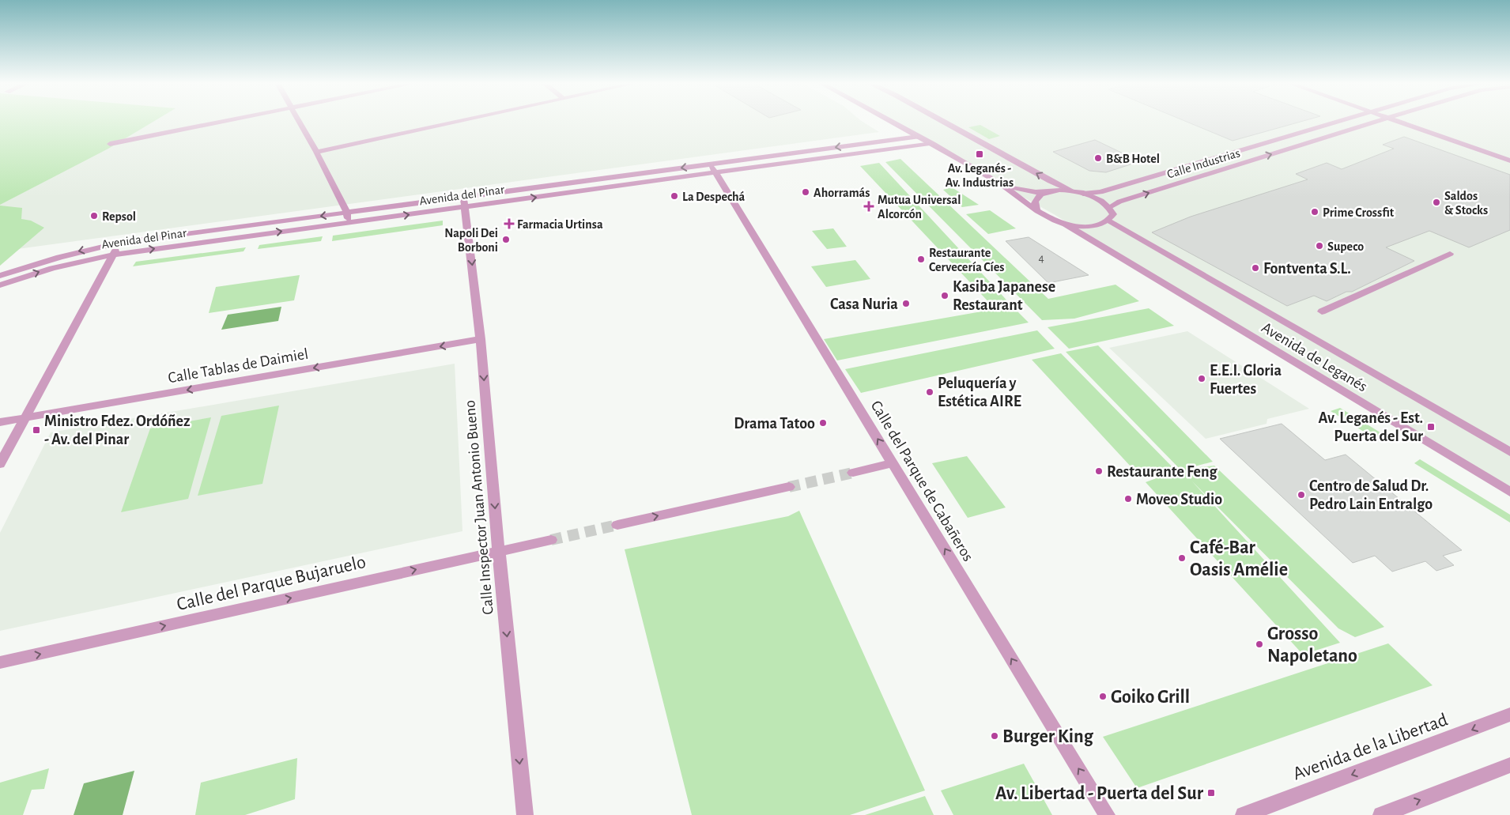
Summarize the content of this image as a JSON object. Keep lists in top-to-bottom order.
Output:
{
  "streets": {
    "street": [
      "Calle Industrias",
      "Avenida del Pinar",
      "Avenida de Leganés",
      "Calle Tablas de Daimiel",
      "Calle del Parque de Cabañeros",
      "Calle Inspector Juan Antonio Bueno",
      "Calle del Parque Bujaruelo",
      "Avenida de la Libertad"
    ]
  },
  "crossings": [
    ["Avenida del Pinar", "Calle del Parque de Cabañeros"],
    ["Avenida del Pinar", "Calle Inspector Juan Antonio Bueno"],
    ["Calle Tablas de Daimiel", "Calle Inspector Juan Antonio Bueno"],
    ["Calle Inspector Juan Antonio Bueno", "Calle del Parque Bujaruelo"]
  ],
  "one_way": [
    "Calle Tablas de Daimiel",
    "Calle del Parque de Cabañeros",
    "Calle Inspector Juan Antonio Bueno",
    "Calle del Parque Bujaruelo"
  ],
  "places": {
    "transit": [
      "Av. Leganés - Av. Industrias",
      "Av. Leganés - Est. Puerta del Sur",
      "Ministro Fdez. Ordóñez - Av. del Pinar",
      "Av. Libertad - Puerta del Sur"
    ],
    "other": [
      "B&B Hotel",
      "Ahorramás",
      "La Despechá",
      "Saldos & Stocks",
      "Prime Crossfit",
      "Repsol",
      "Napoli Dei Borboni",
      "Supeco",
      "Restaurante Cervecería Cíes",
      "Fontventa S.L.",
      "Kasiba Japanese Restaurant",
      "Casa Nuria",
      "E.E.I. Gloria Fuertes",
      "Peluquería y Estética AIRE",
      "Drama Tatoo",
      "Restaurante Feng",
      "Centro de Salud Dr. Pedro Lain Entralgo",
      "Moveo Studio",
      "Café-Bar Oasis Amélie",
      "Grosso Napoletano",
      "Goiko Grill",
      "Burger King"
    ],
    "health": ["Mutua Universal Alcorcón", "Farmacia Urtinsa"]
  },
  "house_numbers": ["4"]
}
